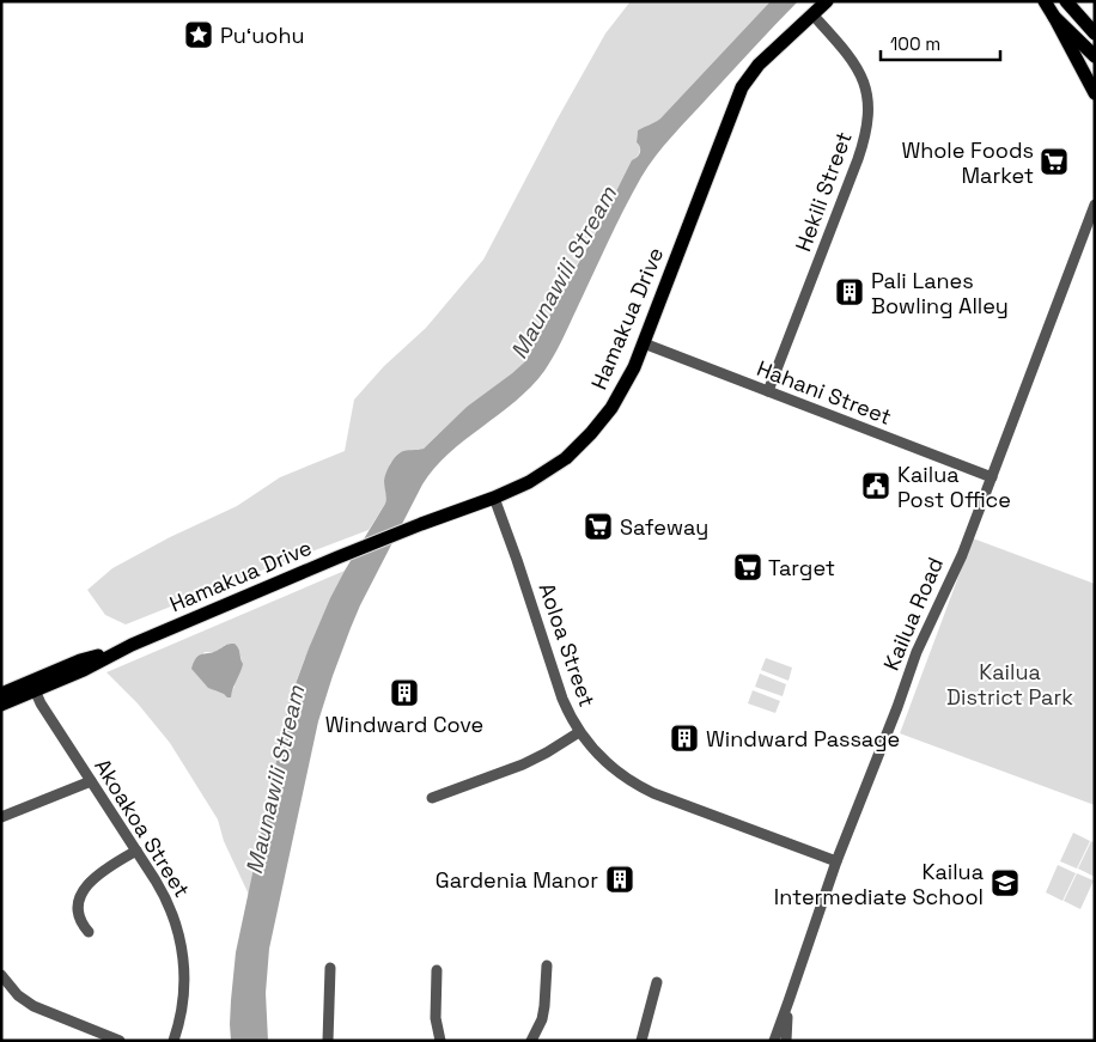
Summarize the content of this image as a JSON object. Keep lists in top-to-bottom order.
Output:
{
  "streets": {
    "main road": ["Hamakua Drive"],
    "street": [
      "Hekili Street",
      "Hahani Street",
      "Kailua Road",
      "Aoloa Street",
      "Akoakoa Street"
    ]
  },
  "crossings": [
    ["Hekili Street", "Hamakua Drive"],
    ["Hekili Street", "Hahani Street"],
    ["Hamakua Drive", "Hahani Street"],
    ["Hamakua Drive", "Aoloa Street"],
    ["Hamakua Drive", "Akoakoa Street"],
    ["Hahani Street", "Kailua Road"],
    ["Kailua Road", "Aoloa Street"]
  ],
  "water": ["Maunawili Stream"],
  "parks": ["Kailua District Park"],
  "places": {
    "place": ["Puʻuohu"],
    "supermarket": ["Whole Foods Market", "Safeway", "Target"],
    "building": [
      "Pali Lanes Bowling Alley",
      "Windward Cove",
      "Windward Passage",
      "Gardenia Manor"
    ],
    "public building": ["Kailua Post Office"],
    "school or university": ["Kailua Intermediate School"]
  },
  "scale_bar": "100 m"
}
